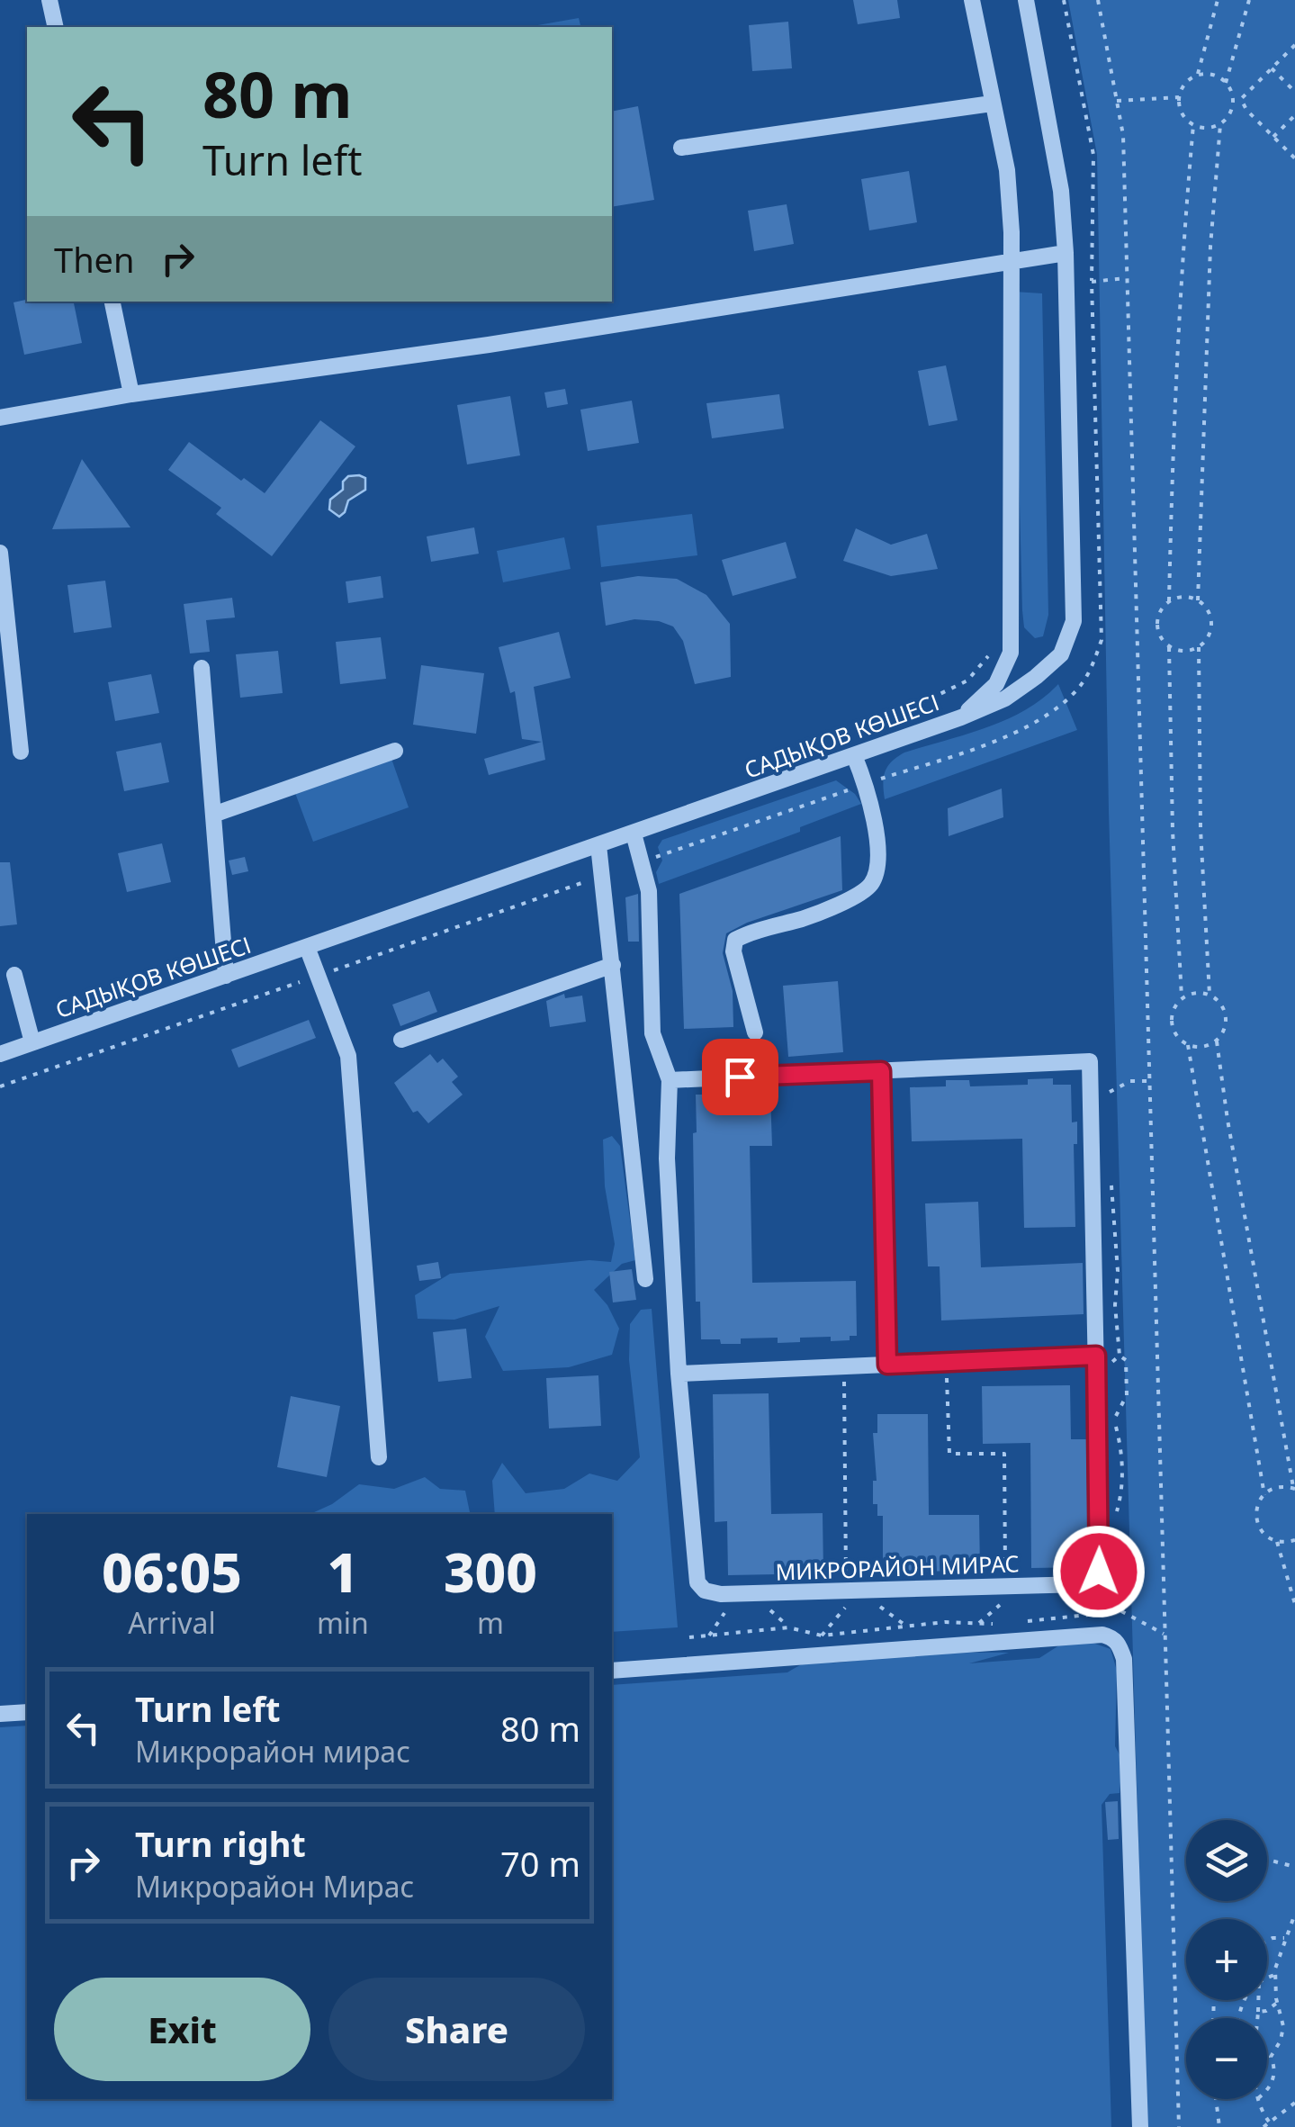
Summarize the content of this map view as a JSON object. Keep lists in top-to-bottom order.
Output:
{
  "streets": {
    "street": ["САДЫҚОВ КӨШЕСІ", "МИКРОРАЙОН МИРАС"]
  },
  "crossings": [
    ["САДЫҚОВ КӨШЕСІ", "МИКРОРАЙОН МИРАС"]
  ],
  "page": {
    "turn": ["80 m", "Turn left"],
    "then": "Then",
    "eta": [
      "06:05",
      "Arrival",
      "1",
      "min",
      "300",
      "m"
    ],
    "list": [
      {
        "name": "Turn left",
        "note": "Микрорайон мирас",
        "value": "80 m"
      },
      {
        "name": "Turn right",
        "note": "Микрорайон Мирас",
        "value": "70 m"
      }
    ],
    "map_buttons": ["+", "−"],
    "buttons": ["Exit", "Share"]
  }
}
